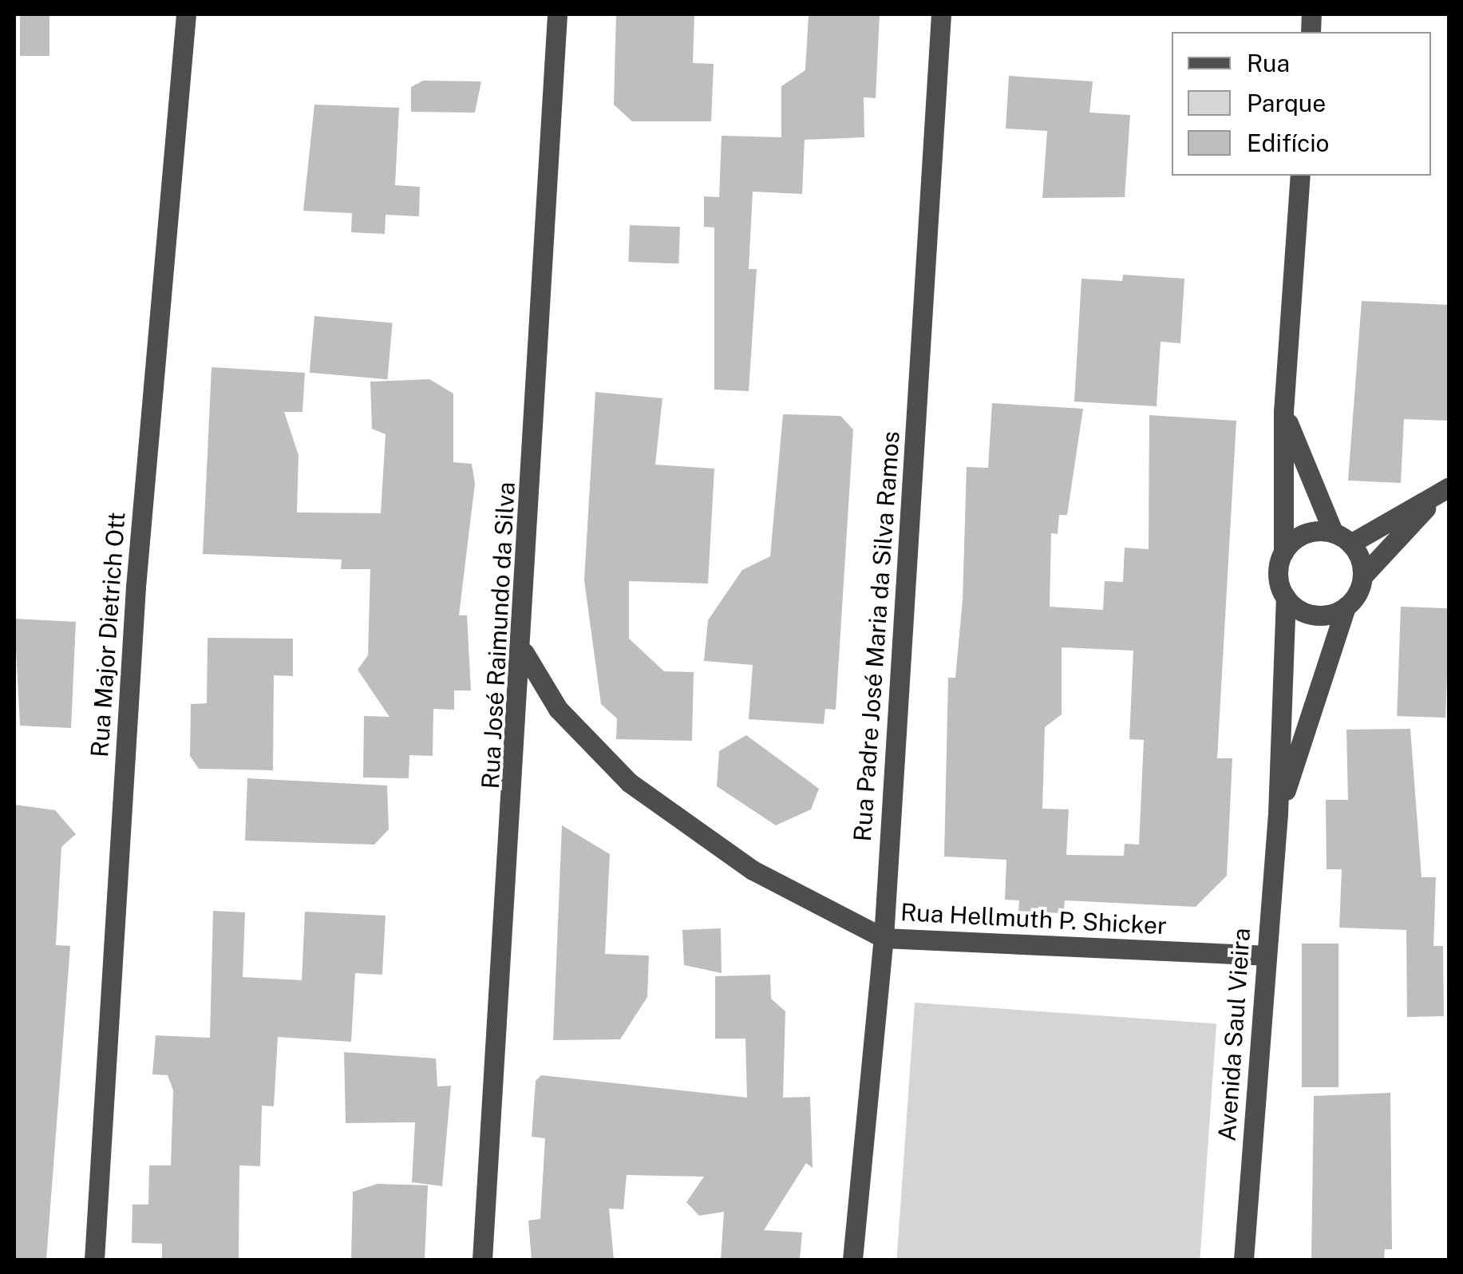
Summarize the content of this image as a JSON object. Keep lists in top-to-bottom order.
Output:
{
  "streets": {
    "street": [
      "Rua Major Dietrich Ott",
      "Rua José Raimundo da Silva",
      "Rua Padre José Maria da Silva Ramos",
      "Rua Hellmuth P. Shicker",
      "Avenida Saul Vieira"
    ]
  },
  "crossings": [
    ["Rua José Raimundo da Silva", "Rua Hellmuth P. Shicker"],
    ["Rua Padre José Maria da Silva Ramos", "Rua Hellmuth P. Shicker"],
    ["Rua Hellmuth P. Shicker", "Avenida Saul Vieira"]
  ],
  "legend": ["Rua", "Parque", "Edifício"]
}
